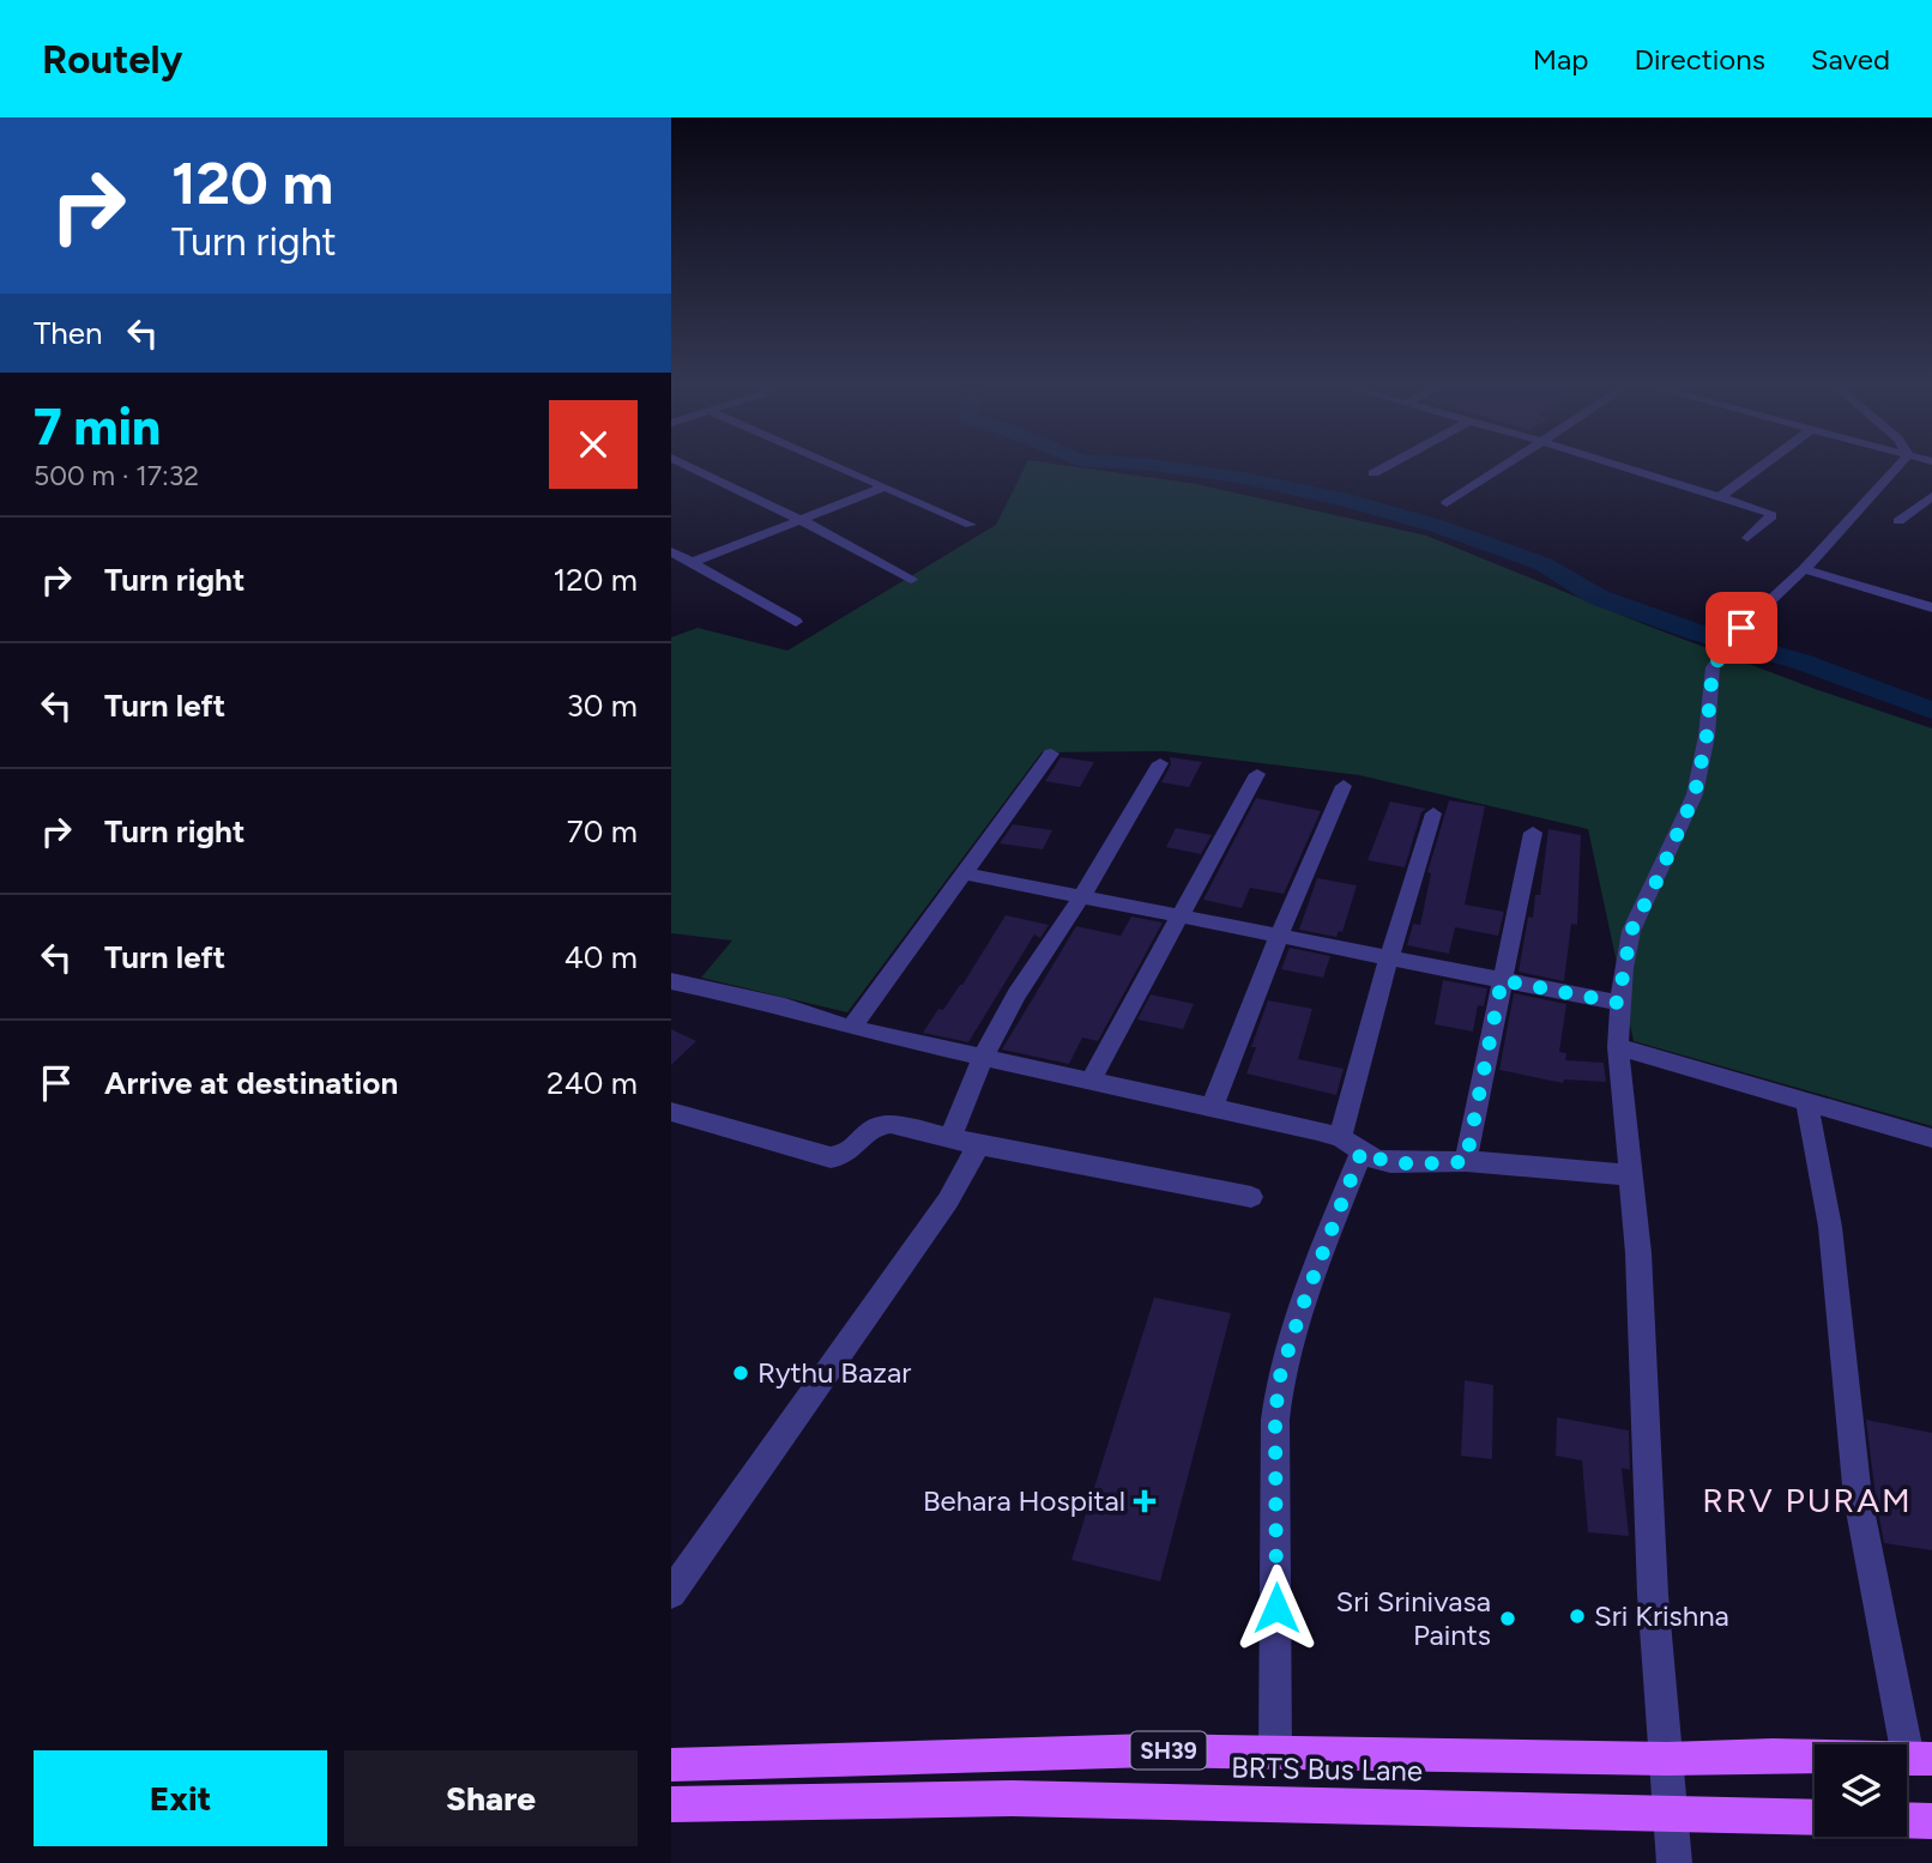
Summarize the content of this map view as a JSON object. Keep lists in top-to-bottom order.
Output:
{
  "streets": {
    "main road": ["SH39", "BRTS Bus Lane"]
  },
  "districts": ["RRV PURAM"],
  "places": {
    "other": ["Rythu Bazar", "Sri Krishna", "Sri Srinivasa Paints"],
    "health": ["Behara Hospital"]
  },
  "page": {
    "header": "Routely",
    "nav": ["Map", "Directions", "Saved"],
    "turn": ["120 m", "Turn right"],
    "then": "Then",
    "heading": ["7 min", "500 m · 17:32"],
    "list": [
      {
        "name": "Turn right",
        "value": "120 m"
      },
      {
        "name": "Turn left",
        "value": "30 m"
      },
      {
        "name": "Turn right",
        "value": "70 m"
      },
      {
        "name": "Turn left",
        "value": "40 m"
      },
      {
        "name": "Arrive at destination",
        "value": "240 m"
      }
    ],
    "buttons": ["Exit", "Share"]
  }
}
